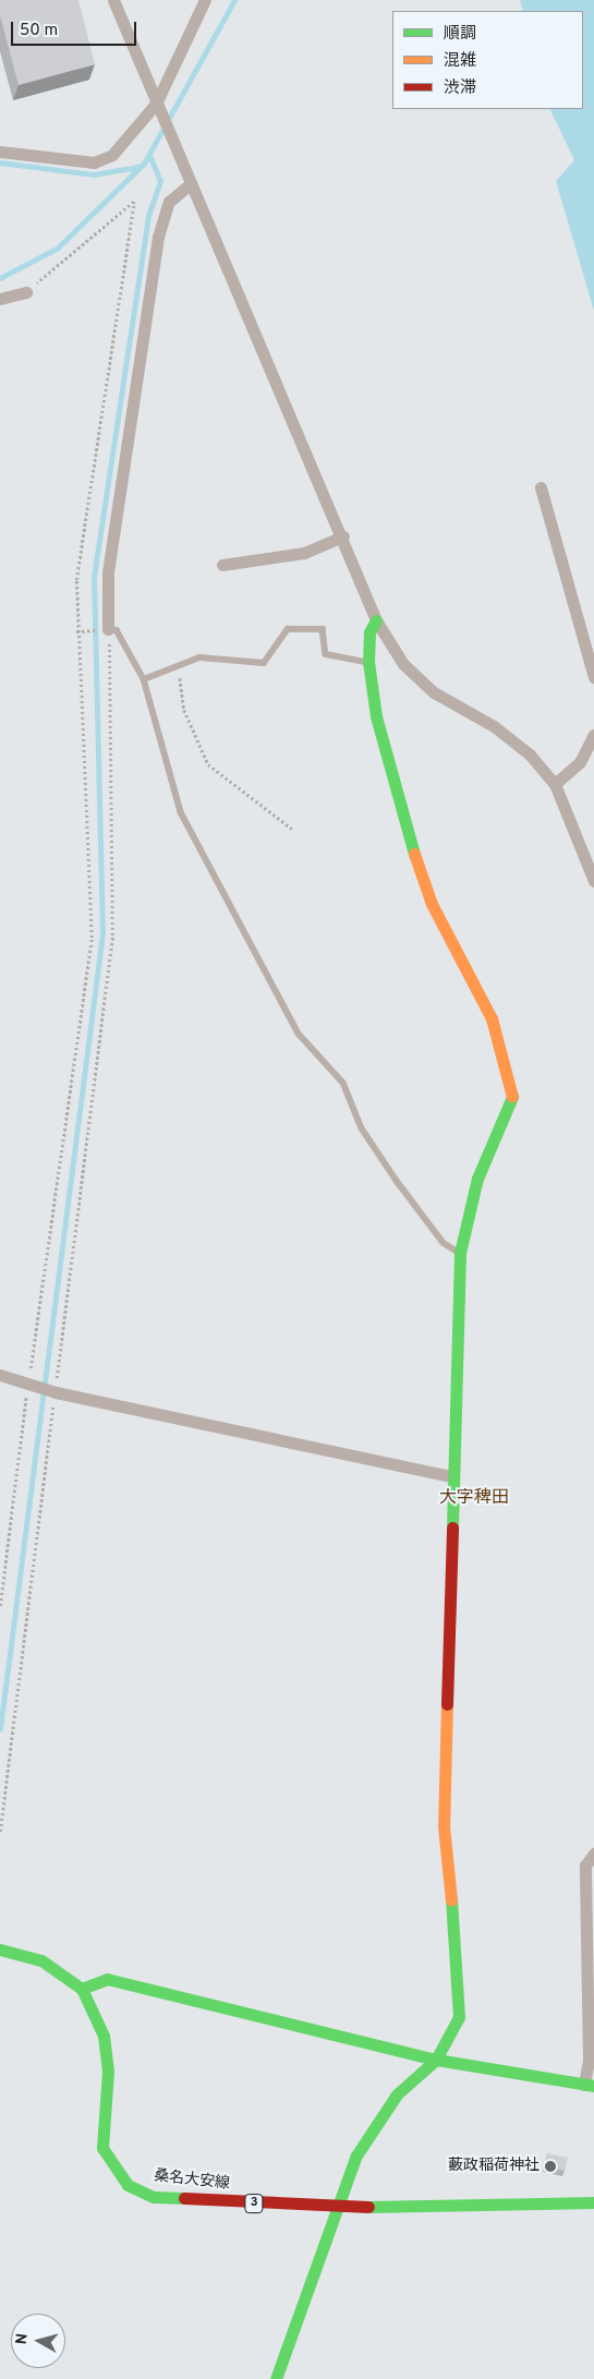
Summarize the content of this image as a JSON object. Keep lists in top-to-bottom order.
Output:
{
  "streets": {
    "street": ["桑名大安線", "3"]
  },
  "districts": ["大字稗田"],
  "places": ["藪政稲荷神社"],
  "legend": ["順調", "混雑", "渋滞"],
  "scale_bar": "50 m",
  "north": "left"
}
